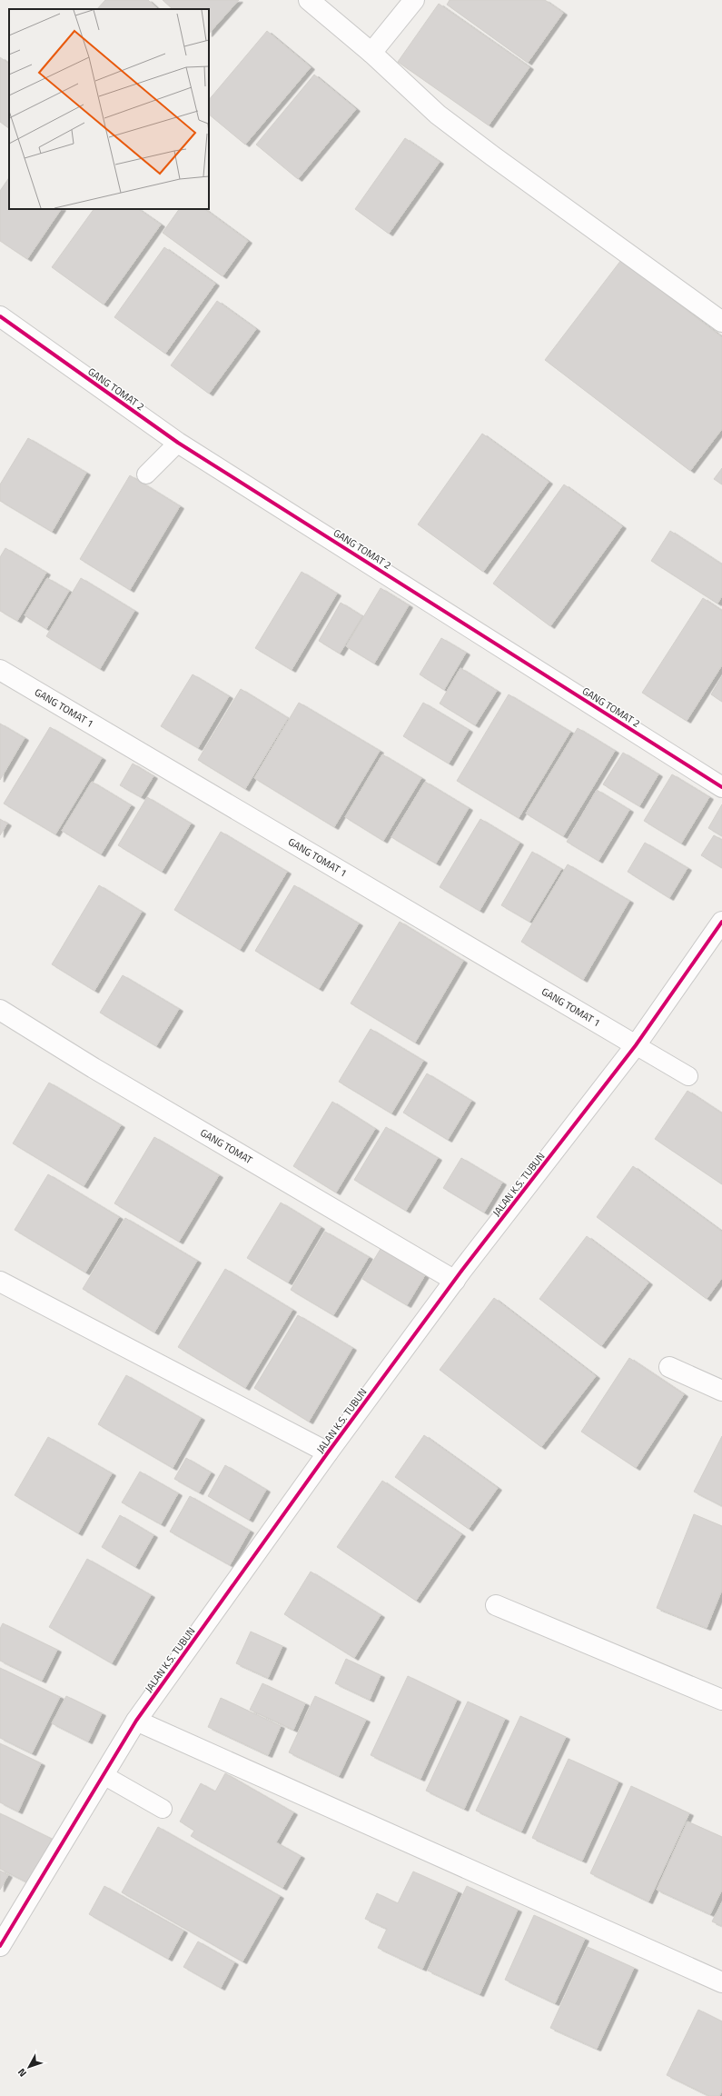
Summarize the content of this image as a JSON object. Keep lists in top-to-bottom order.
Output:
{
  "streets": {
    "street": [
      "GANG TOMAT 2",
      "GANG TOMAT 1",
      "GANG TOMAT",
      "JALAN K.S. TUBUN"
    ]
  },
  "crossings": [
    ["GANG TOMAT 1", "JALAN K.S. TUBUN"],
    ["GANG TOMAT", "JALAN K.S. TUBUN"]
  ],
  "north": "bottom left"
}
